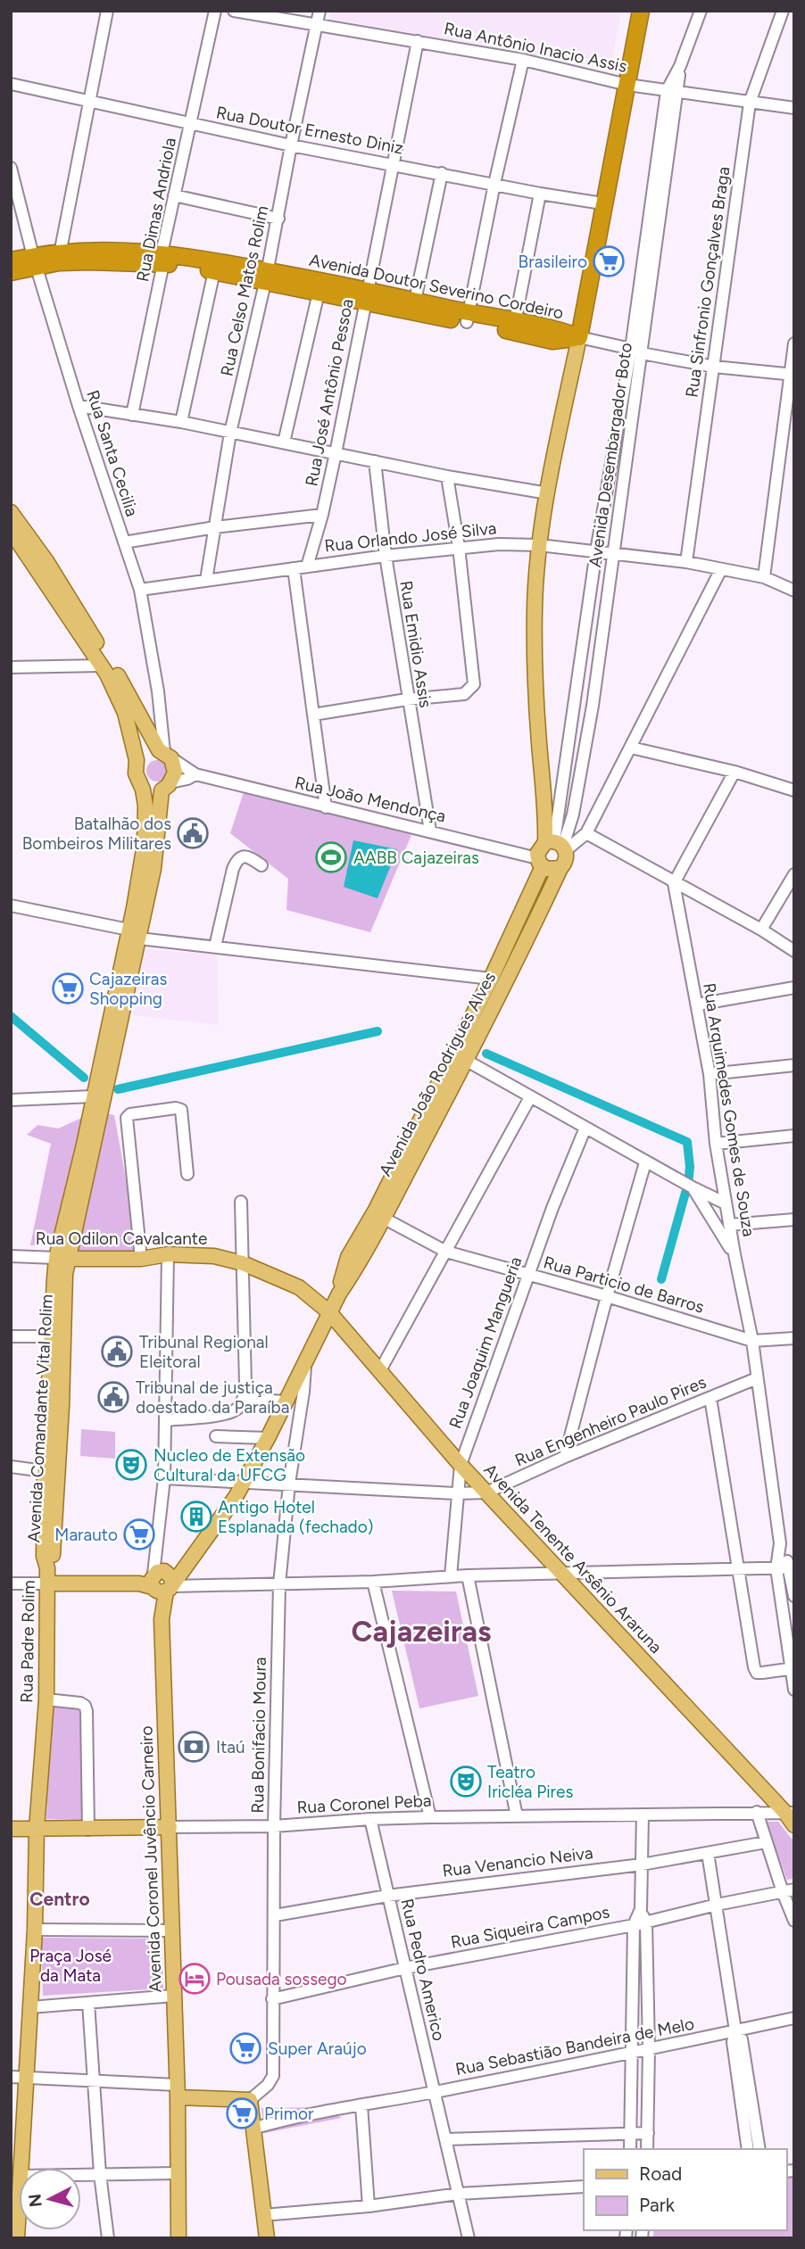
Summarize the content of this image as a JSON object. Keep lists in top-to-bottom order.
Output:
{
  "streets": {
    "highway": ["Avenida Doutor Severino Cordeiro"],
    "main road": [
      "Avenida João Rodrigues Alves",
      "Rua Odilon Cavalcante",
      "Avenida Comandante Vital Rolim",
      "Avenida Tenente Arsênio Araruna",
      "Rua Padre Rolim",
      "Avenida Coronel Juvêncio Carneiro"
    ],
    "street": [
      "Rua Antônio Inacio Assis",
      "Rua Doutor Ernesto Diniz",
      "Rua Dimas Andriola",
      "Rua Sinfronio Gonçalves Braga",
      "Rua Celso Matos Rolim",
      "Rua José Antônio Pessoa",
      "Rua Santa Cecilia",
      "Avenida Desembargador Boto",
      "Rua Orlando José Silva",
      "Rua Emidio Assis",
      "Rua João Mendonça",
      "Rua Arquimedes Gomes de Souza",
      "Rua Particio de Barros",
      "Rua Joaquim Mangueria",
      "Rua Engenheiro Paulo Pires",
      "Rua Bonifacio Moura",
      "Rua Coronel Peba",
      "Rua Venancio Neiva",
      "Rua Siqueira Campos",
      "Rua Pedro Americo",
      "Rua Sebastião Bandeira de Melo"
    ]
  },
  "crossings": [
    ["Rua Antônio Inacio Assis", "Rua Sinfronio Gonçalves Braga"],
    ["Rua Antônio Inacio Assis", "Rua Celso Matos Rolim"],
    ["Rua Antônio Inacio Assis", "Rua José Antônio Pessoa"],
    ["Rua Antônio Inacio Assis", "Avenida Desembargador Boto"],
    ["Rua Doutor Ernesto Diniz", "Rua Dimas Andriola"],
    ["Rua Doutor Ernesto Diniz", "Rua Celso Matos Rolim"],
    ["Rua Doutor Ernesto Diniz", "Rua José Antônio Pessoa"],
    ["Rua Dimas Andriola", "Avenida Doutor Severino Cordeiro"],
    ["Rua Sinfronio Gonçalves Braga", "Rua Orlando José Silva"],
    ["Avenida Doutor Severino Cordeiro", "Rua Celso Matos Rolim"],
    ["Avenida Doutor Severino Cordeiro", "Rua José Antônio Pessoa"],
    ["Avenida Doutor Severino Cordeiro", "Rua Santa Cecilia"],
    ["Rua Celso Matos Rolim", "Rua Orlando José Silva"],
    ["Rua José Antônio Pessoa", "Rua Orlando José Silva"],
    ["Rua Santa Cecilia", "Rua Orlando José Silva"],
    ["Rua Santa Cecilia", "Avenida Comandante Vital Rolim"],
    ["Avenida Desembargador Boto", "Rua Orlando José Silva"],
    ["Avenida Desembargador Boto", "Rua João Mendonça"],
    ["Avenida Desembargador Boto", "Avenida João Rodrigues Alves"],
    ["Rua Orlando José Silva", "Rua Emidio Assis"],
    ["Rua Emidio Assis", "Rua João Mendonça"],
    ["Rua João Mendonça", "Avenida João Rodrigues Alves"],
    ["Avenida João Rodrigues Alves", "Rua Odilon Cavalcante"],
    ["Avenida João Rodrigues Alves", "Rua Particio de Barros"],
    ["Avenida João Rodrigues Alves", "Rua Engenheiro Paulo Pires"],
    ["Avenida João Rodrigues Alves", "Avenida Tenente Arsênio Araruna"],
    ["Avenida João Rodrigues Alves", "Rua Bonifacio Moura"],
    ["Avenida João Rodrigues Alves", "Avenida Coronel Juvêncio Carneiro"],
    ["Rua Arquimedes Gomes de Souza", "Rua Particio de Barros"],
    ["Rua Arquimedes Gomes de Souza", "Rua Engenheiro Paulo Pires"],
    ["Rua Odilon Cavalcante", "Avenida Comandante Vital Rolim"],
    ["Rua Odilon Cavalcante", "Avenida Tenente Arsênio Araruna"],
    ["Rua Particio de Barros", "Rua Joaquim Mangueria"],
    ["Rua Joaquim Mangueria", "Rua Engenheiro Paulo Pires"],
    ["Rua Joaquim Mangueria", "Avenida Tenente Arsênio Araruna"],
    ["Avenida Comandante Vital Rolim", "Rua Padre Rolim"],
    ["Rua Engenheiro Paulo Pires", "Avenida Tenente Arsênio Araruna"],
    ["Rua Engenheiro Paulo Pires", "Rua Bonifacio Moura"],
    ["Avenida Tenente Arsênio Araruna", "Rua Coronel Peba"],
    ["Rua Bonifacio Moura", "Rua Coronel Peba"],
    ["Rua Bonifacio Moura", "Rua Venancio Neiva"],
    ["Rua Bonifacio Moura", "Rua Siqueira Campos"],
    ["Rua Coronel Peba", "Avenida Coronel Juvêncio Carneiro"],
    ["Rua Coronel Peba", "Rua Pedro Americo"],
    ["Rua Venancio Neiva", "Rua Pedro Americo"],
    ["Rua Siqueira Campos", "Rua Pedro Americo"],
    ["Rua Pedro Americo", "Rua Sebastião Bandeira de Melo"]
  ],
  "districts": ["Cajazeiras", "Centro"],
  "parks": ["Praça José da Mata"],
  "places": {
    "supermarket": [
      "Brasileiro",
      "Cajazeiras Shopping",
      "Marauto",
      "Super Araújo",
      "Primor"
    ],
    "public building": ["Batalhão dos Bombeiros Militares", "Tribunal Regional Eleitoral", "Tribunal de justiça doestado da Paraíba"],
    "sports": ["AABB Cajazeiras"],
    "theatre": ["Nucleo de Extensão Cultural da UFCG", "Teatro Iricléa Pires"],
    "building": ["Antigo Hotel Esplanada (fechado)"],
    "bank": ["Itaú"],
    "hotel": ["Pousada sossego"]
  },
  "legend": ["Road", "Park"],
  "north": "left"
}
